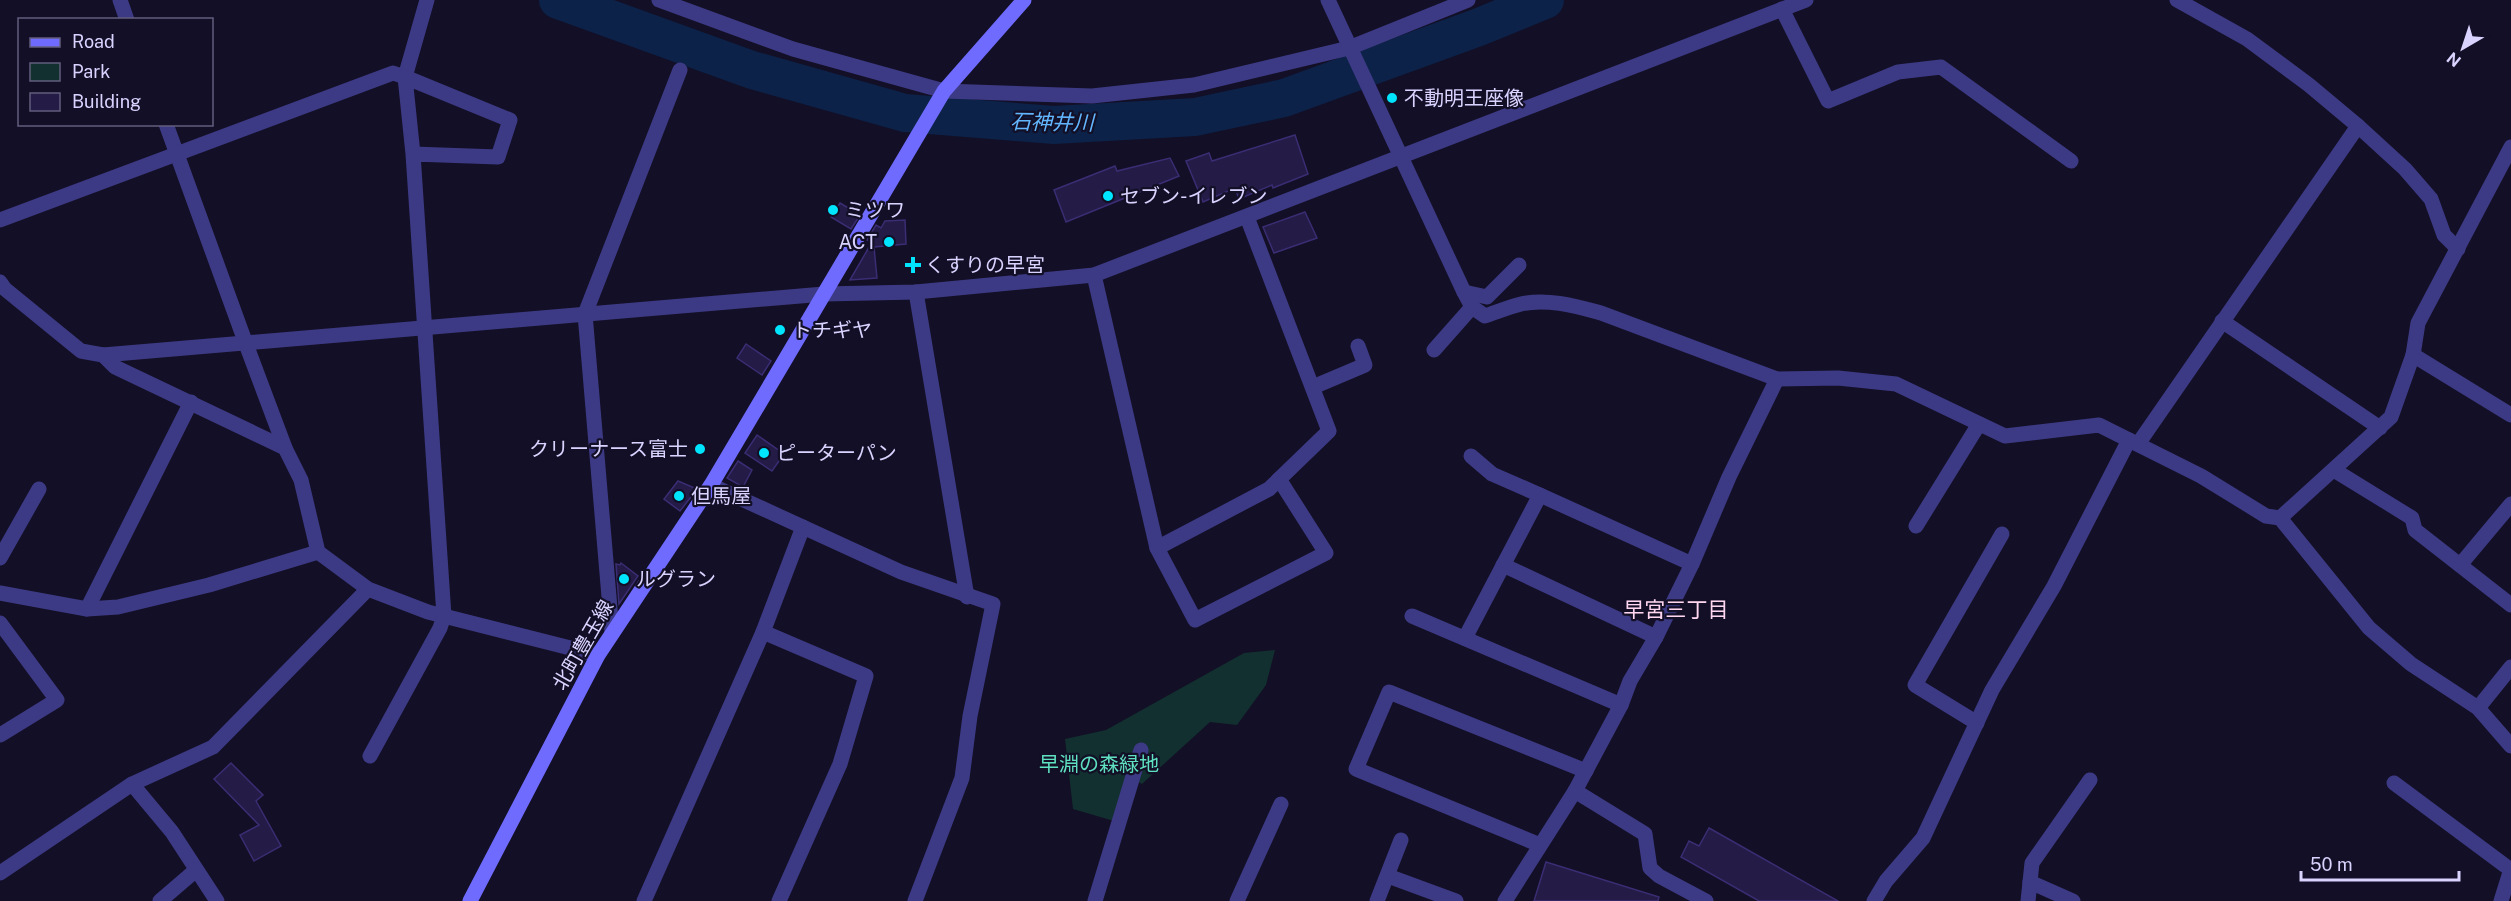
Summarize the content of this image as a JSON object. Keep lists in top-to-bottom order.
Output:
{
  "streets": {
    "main road": ["北町豊玉線"]
  },
  "districts": ["早宮三丁目"],
  "water": ["石神井川"],
  "parks": ["早淵の森緑地"],
  "places": {
    "other": [
      "不動明王座像",
      "セブン-イレブン",
      "ミツワ",
      "ACT",
      "トチギヤ",
      "クリーナース富士",
      "ピーターパン",
      "但馬屋",
      "ルグラン"
    ],
    "health": ["くすりの早宮"]
  },
  "legend": ["Road", "Park", "Building"],
  "scale_bar": "50 m",
  "north": "bottom left"
}
